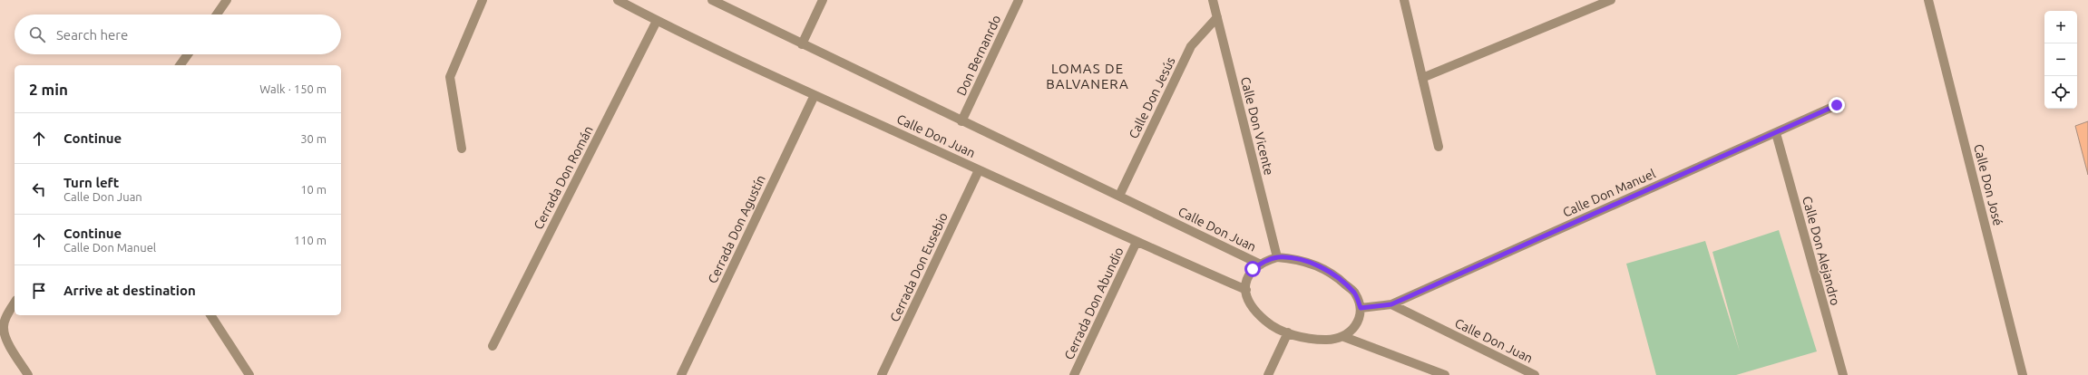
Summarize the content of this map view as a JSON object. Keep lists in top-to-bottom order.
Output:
{
  "streets": {
    "street": [
      "Don Bernanrdo",
      "Calle Don Jesús",
      "Calle Don Vicente",
      "Calle Don Juan",
      "Cerrada Don Román",
      "Calle Don José",
      "Calle Don Manuel",
      "Cerrada Don Agustín",
      "Calle Don Alejandro",
      "Cerrada Don Eusebio",
      "Cerrada Don Abundio"
    ]
  },
  "crossings": [
    ["Don Bernanrdo", "Calle Don Juan"],
    ["Calle Don Jesús", "Calle Don Vicente"],
    ["Calle Don Jesús", "Calle Don Juan"],
    ["Calle Don Vicente", "Calle Don Juan"],
    ["Calle Don Juan", "Cerrada Don Román"],
    ["Calle Don Juan", "Calle Don Manuel"],
    ["Calle Don Juan", "Cerrada Don Agustín"],
    ["Calle Don Juan", "Cerrada Don Eusebio"],
    ["Calle Don Juan", "Cerrada Don Abundio"],
    ["Calle Don Manuel", "Calle Don Alejandro"]
  ],
  "districts": ["LOMAS DE BALVANERA"],
  "page": {
    "map_buttons": ["+", "−"],
    "search": "Search here",
    "heading": ["2 min", "Walk · 150 m"],
    "list": [
      ["Continue", "30 m"],
      ["Turn left", "Calle Don Juan", "10 m"],
      ["Continue", "Calle Don Manuel", "110 m"],
      "Arrive at destination"
    ]
  }
}
